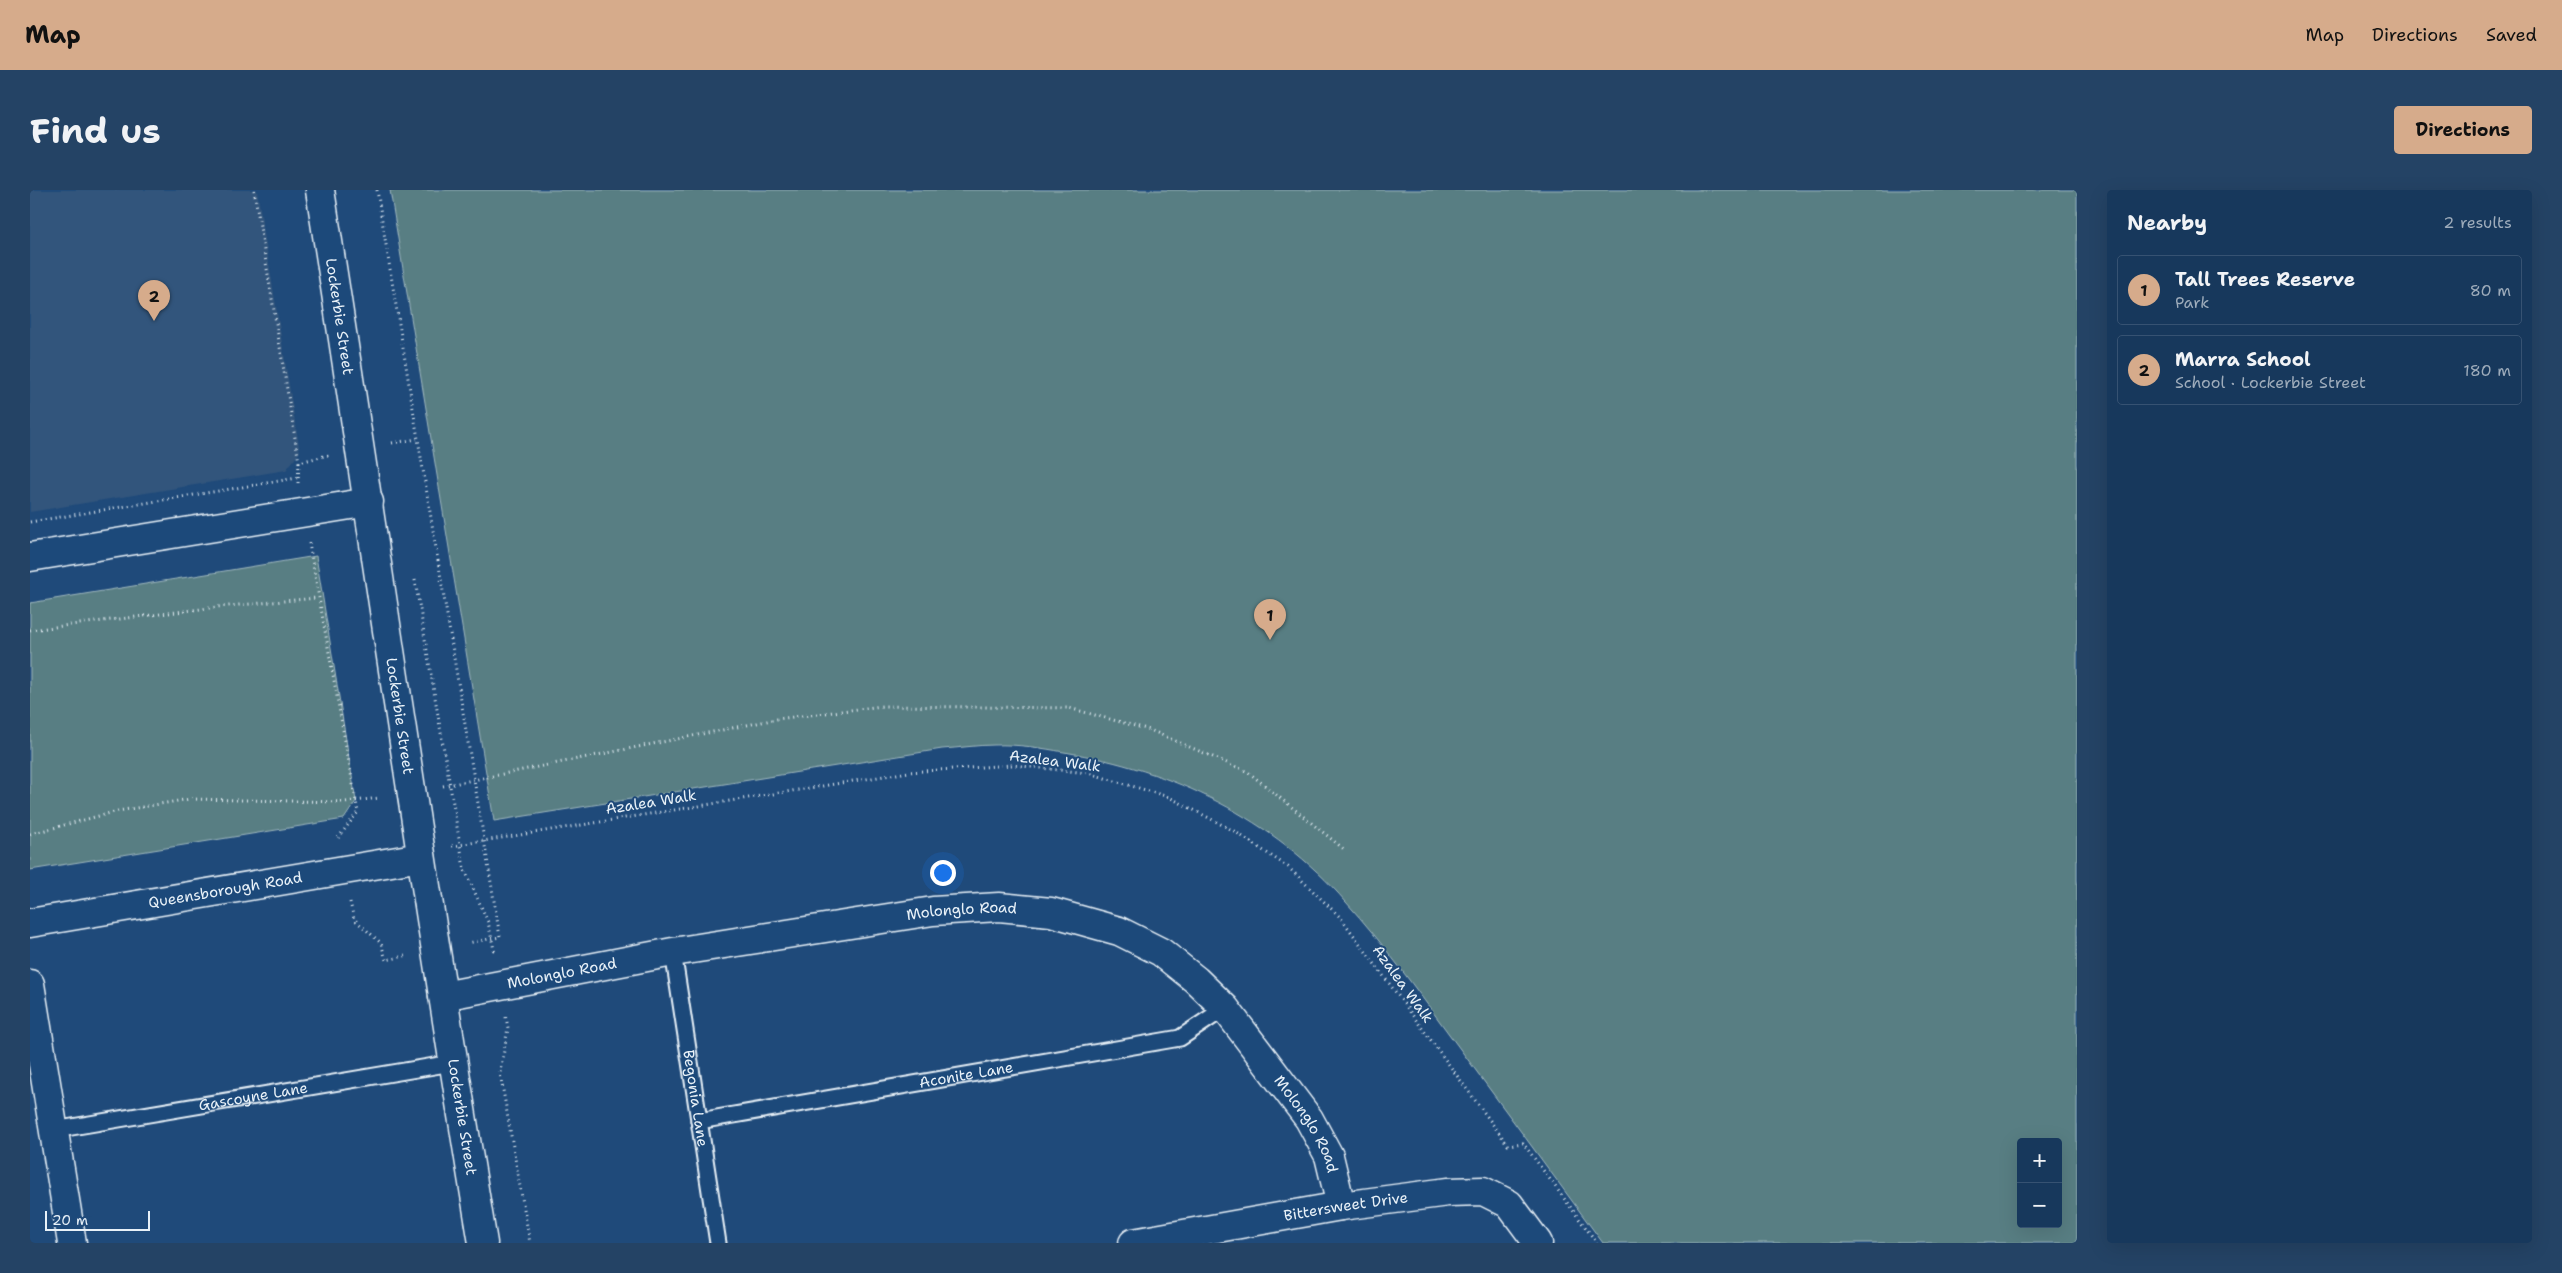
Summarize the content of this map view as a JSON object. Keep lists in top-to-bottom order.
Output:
{
  "streets": {
    "street": [
      "Lockerbie Street",
      "Queensborough Road",
      "Molonglo Road",
      "Bittersweet Drive"
    ],
    "lane": ["Aconite Lane", "Gascoyne Lane", "Begonia Lane"],
    "path": ["Azalea Walk"]
  },
  "crossings": [
    ["Lockerbie Street", "Azalea Walk"],
    ["Lockerbie Street", "Queensborough Road"],
    ["Lockerbie Street", "Molonglo Road"],
    ["Lockerbie Street", "Gascoyne Lane"],
    ["Azalea Walk", "Queensborough Road"],
    ["Molonglo Road", "Aconite Lane"],
    ["Molonglo Road", "Begonia Lane"],
    ["Molonglo Road", "Bittersweet Drive"],
    ["Aconite Lane", "Begonia Lane"]
  ],
  "scale_bar": "20 m",
  "page": {
    "header": "Map",
    "nav": ["Map", "Directions", "Saved"],
    "buttons": "Directions",
    "title": "Find us",
    "heading": ["Nearby", "2 results"],
    "list": [
      {
        "mark": "1",
        "name": "Tall Trees Reserve",
        "note": "Park",
        "value": "80 m"
      },
      {
        "mark": "2",
        "name": "Marra School",
        "note": "School · Lockerbie Street",
        "value": "180 m"
      }
    ],
    "pins": ["2", "1"],
    "map_buttons": ["+", "−"],
    "scale": "20 m"
  }
}
